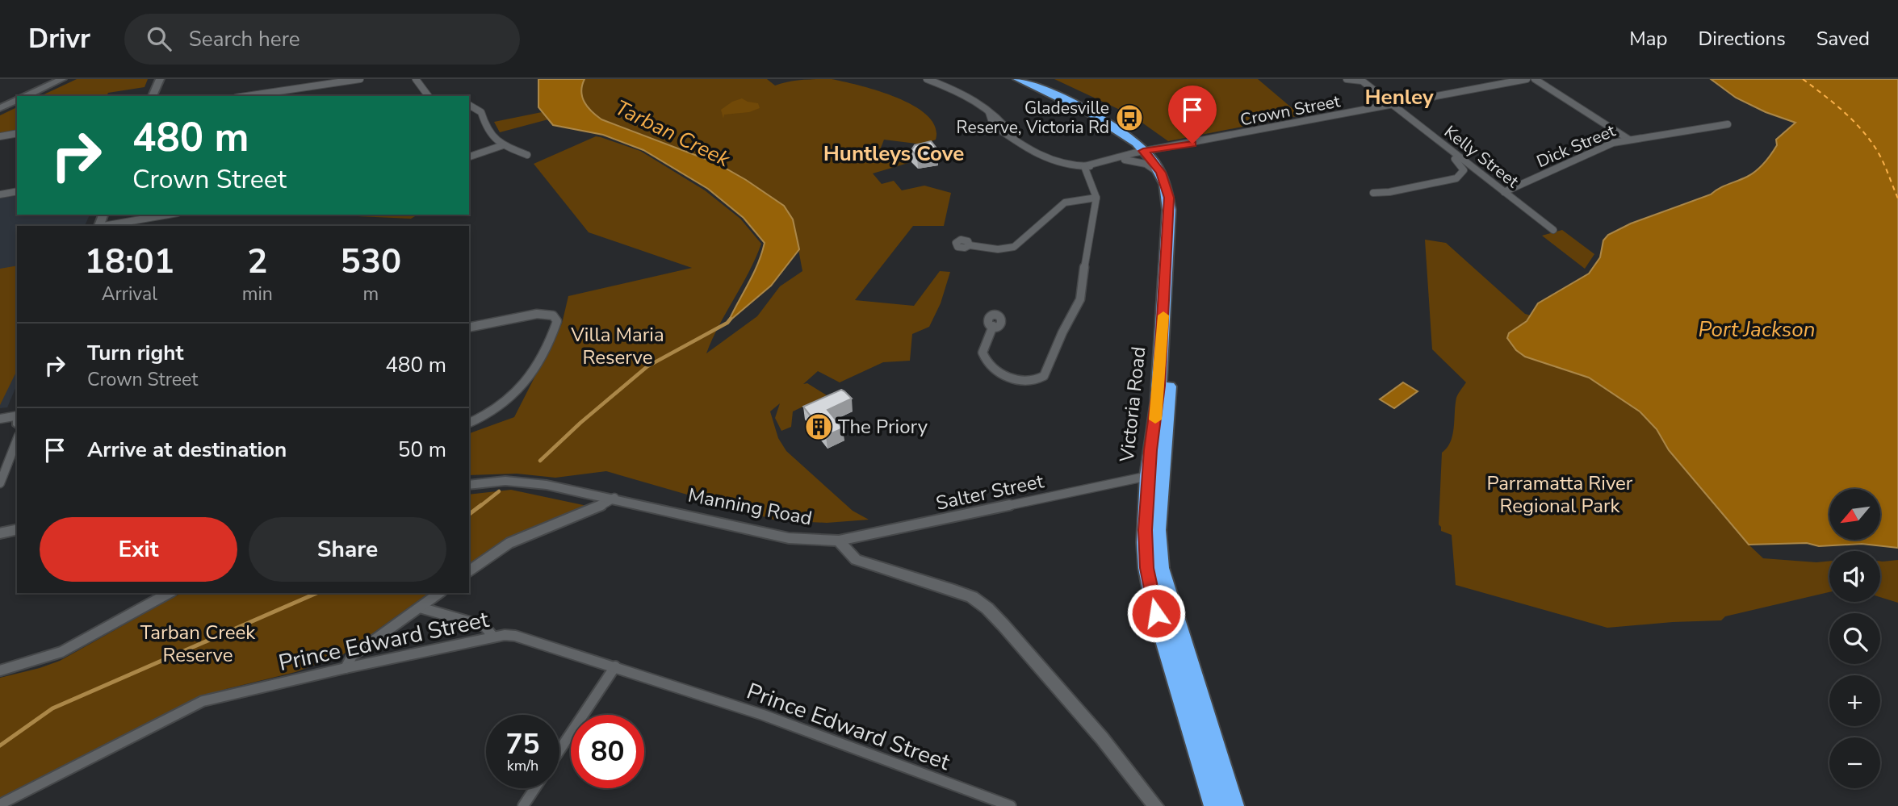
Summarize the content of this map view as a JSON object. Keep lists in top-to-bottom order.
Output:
{
  "streets": {
    "highway": ["Victoria Road"],
    "street": [
      "Crown Street",
      "Dick Street",
      "Kelly Street",
      "Salter Street",
      "Manning Road",
      "Prince Edward Street"
    ]
  },
  "crossings": [
    ["Crown Street", "Kelly Street"],
    ["Crown Street", "Victoria Road"],
    ["Dick Street", "Kelly Street"],
    ["Victoria Road", "Salter Street"],
    ["Salter Street", "Manning Road"]
  ],
  "districts": ["Henley", "Huntleys Cove"],
  "water": ["Tarban Creek", "Port Jackson"],
  "parks": ["Villa Maria Reserve", "Parramatta River Regional Park", "Tarban Creek Reserve"],
  "places": {
    "bus stop": ["Gladesville Reserve, Victoria Rd"],
    "building": ["The Priory"]
  },
  "north": "bottom left",
  "page": {
    "header": "Drivr",
    "search": "Search here",
    "nav": ["Map", "Directions", "Saved"],
    "turn": ["480 m", "Crown Street"],
    "eta": [
      "18:01",
      "Arrival",
      "2",
      "min",
      "530",
      "m"
    ],
    "list": [
      {
        "name": "Turn right",
        "note": "Crown Street",
        "value": "480 m"
      },
      {
        "name": "Arrive at destination",
        "value": "50 m"
      }
    ],
    "map_buttons": ["+", "−"],
    "buttons": ["Exit", "Share"],
    "speed": "75 km/h",
    "limit": "80"
  }
}
